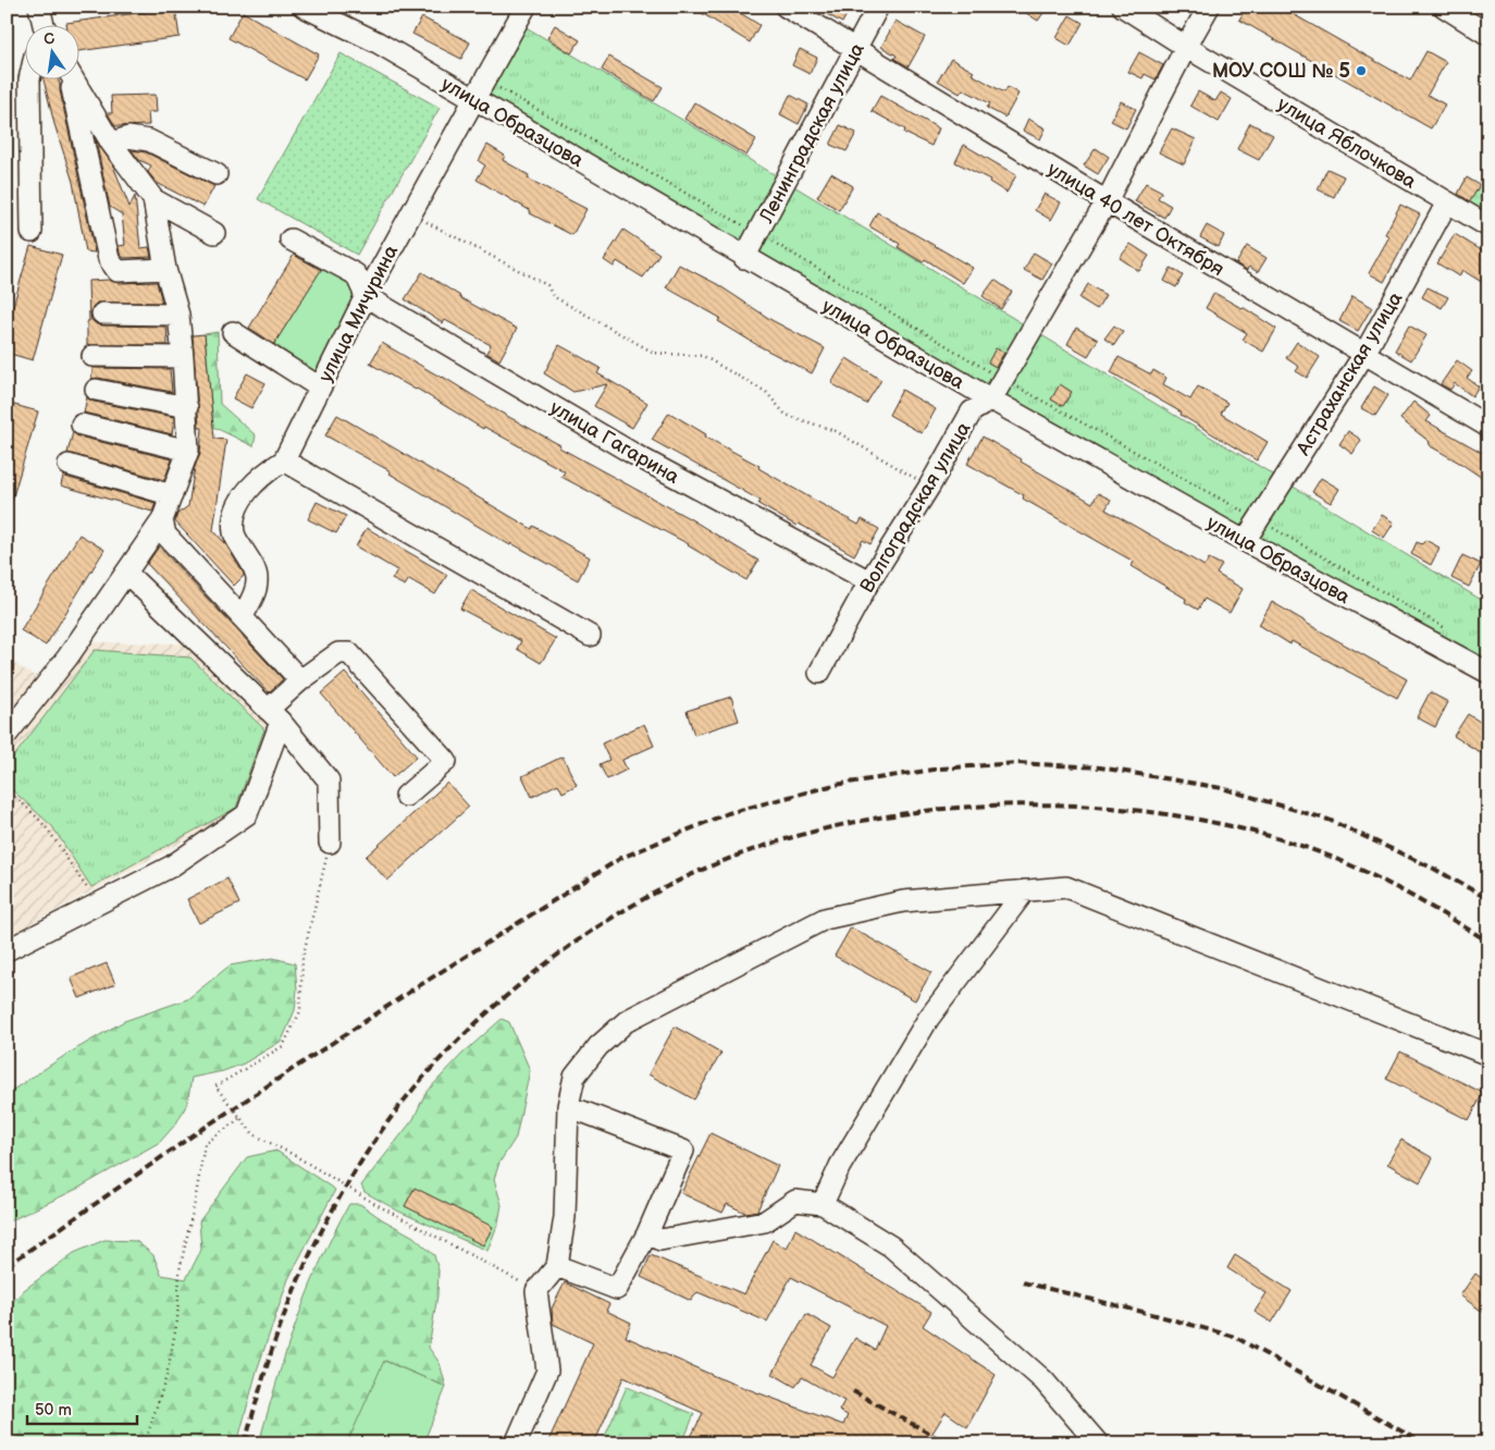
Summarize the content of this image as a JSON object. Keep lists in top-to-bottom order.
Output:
{
  "streets": {
    "street": [
      "улица Образцова",
      "Ленинградская улица",
      "улица Яблочкова",
      "улица 40 лет Октября",
      "улица Мичурина",
      "Астраханская улица",
      "улица Гагарина",
      "Волгоградская улица"
    ]
  },
  "crossings": [
    ["улица Образцова", "Ленинградская улица"],
    ["улица Образцова", "улица Мичурина"],
    ["улица Образцова", "Астраханская улица"],
    ["улица Образцова", "Волгоградская улица"],
    ["Ленинградская улица", "улица 40 лет Октября"],
    ["улица Яблочкова", "Астраханская улица"],
    ["улица Яблочкова", "Волгоградская улица"],
    ["улица 40 лет Октября", "Астраханская улица"],
    ["улица 40 лет Октября", "Волгоградская улица"],
    ["улица Мичурина", "улица Гагарина"],
    ["улица Гагарина", "Волгоградская улица"]
  ],
  "places": ["МОУ СОШ № 5"],
  "scale_bar": "50 m",
  "north": "top"
}
